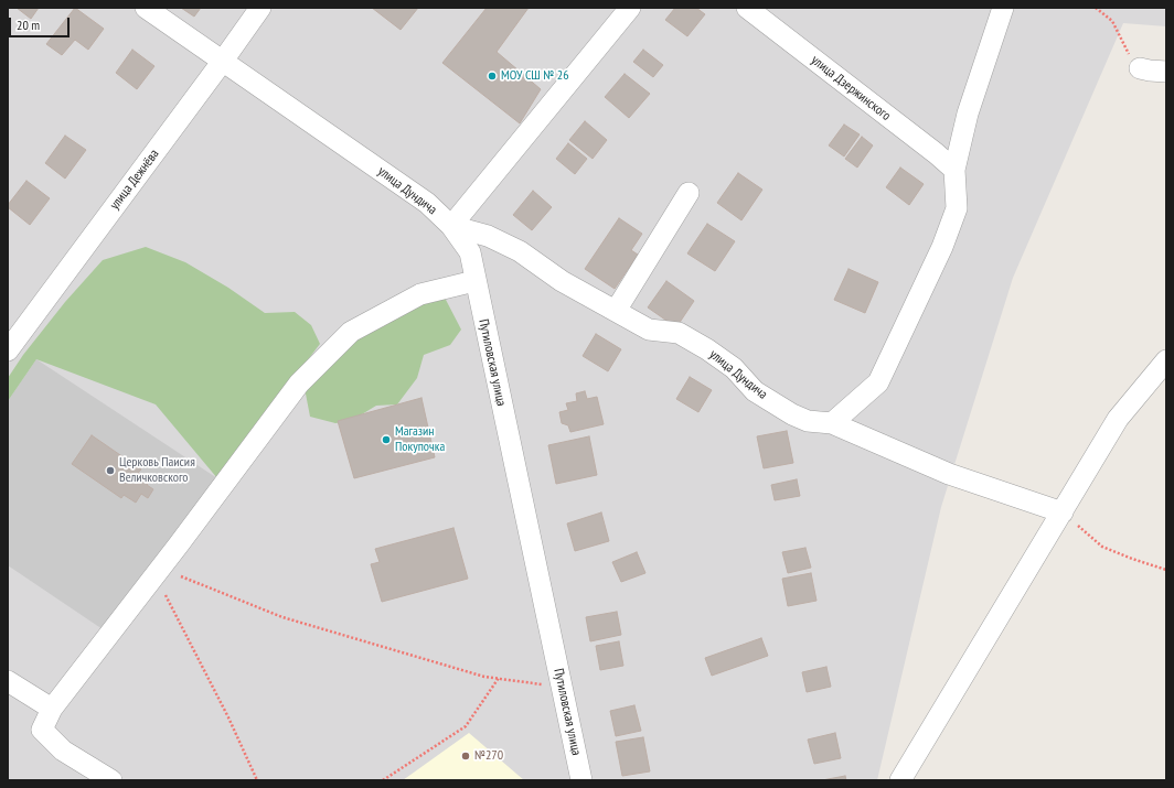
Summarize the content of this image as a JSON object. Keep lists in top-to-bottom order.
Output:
{
  "streets": {
    "street": [
      "улица Дзержинского",
      "улица Дежнёва",
      "улица Дундича",
      "Путиловская улица"
    ]
  },
  "crossings": [
    ["улица Дежнёва", "улица Дундича"],
    ["улица Дундича", "Путиловская улица"]
  ],
  "places": [
    "МОУ СШ № 26",
    "Магазин Покупочка",
    "Церковь Паисия Величковского",
    "№270"
  ],
  "scale_bar": "20 m"
}
